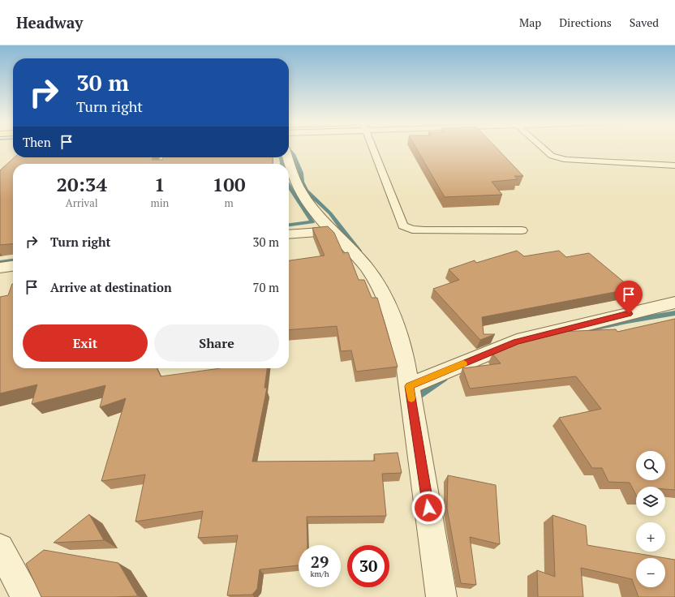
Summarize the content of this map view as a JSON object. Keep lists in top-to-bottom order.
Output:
{
  "page": {
    "header": "Headway",
    "nav": ["Map", "Directions", "Saved"],
    "turn": ["30 m", "Turn right"],
    "then": "Then",
    "eta": [
      "20:34",
      "Arrival",
      "1",
      "min",
      "100",
      "m"
    ],
    "list": [
      {
        "name": "Turn right",
        "value": "30 m"
      },
      {
        "name": "Arrive at destination",
        "value": "70 m"
      }
    ],
    "buttons": ["Exit", "Share"],
    "map_buttons": ["+", "−"],
    "speed": "29 km/h",
    "limit": "30"
  }
}
